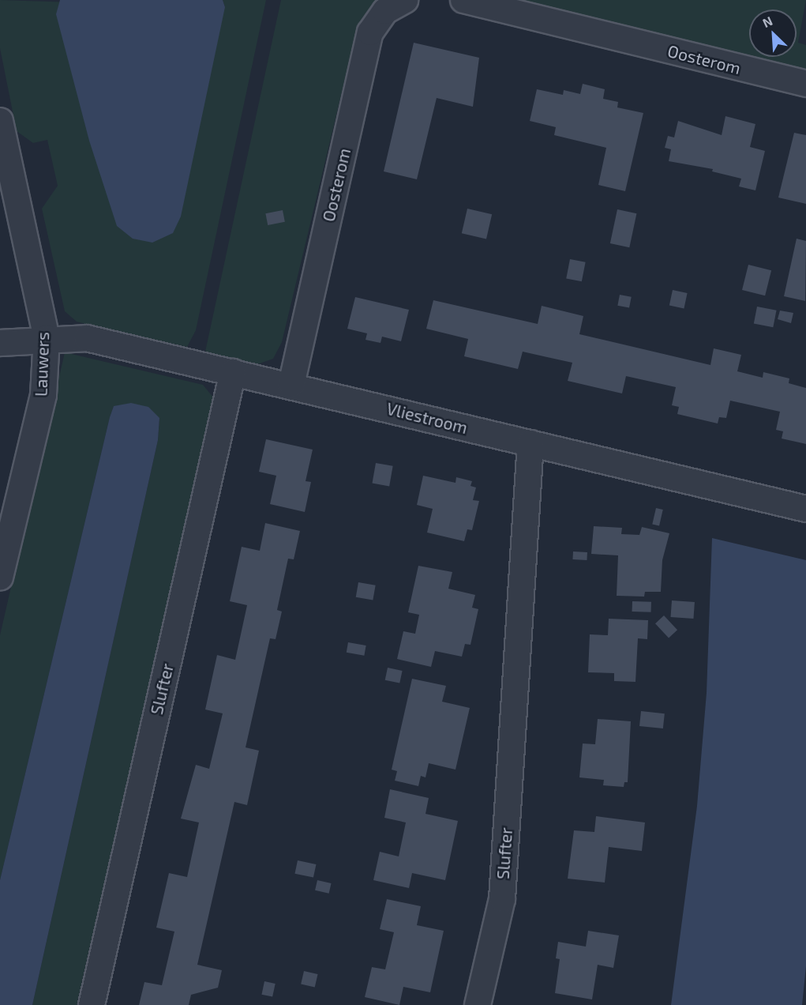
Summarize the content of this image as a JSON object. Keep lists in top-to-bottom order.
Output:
{
  "streets": {
    "street": [
      "Oosterom",
      "Lauwers",
      "Vliestroom",
      "Slufter"
    ]
  },
  "crossings": [
    ["Oosterom", "Vliestroom"],
    ["Lauwers", "Vliestroom"],
    ["Vliestroom", "Slufter"]
  ],
  "north": "top left"
}
